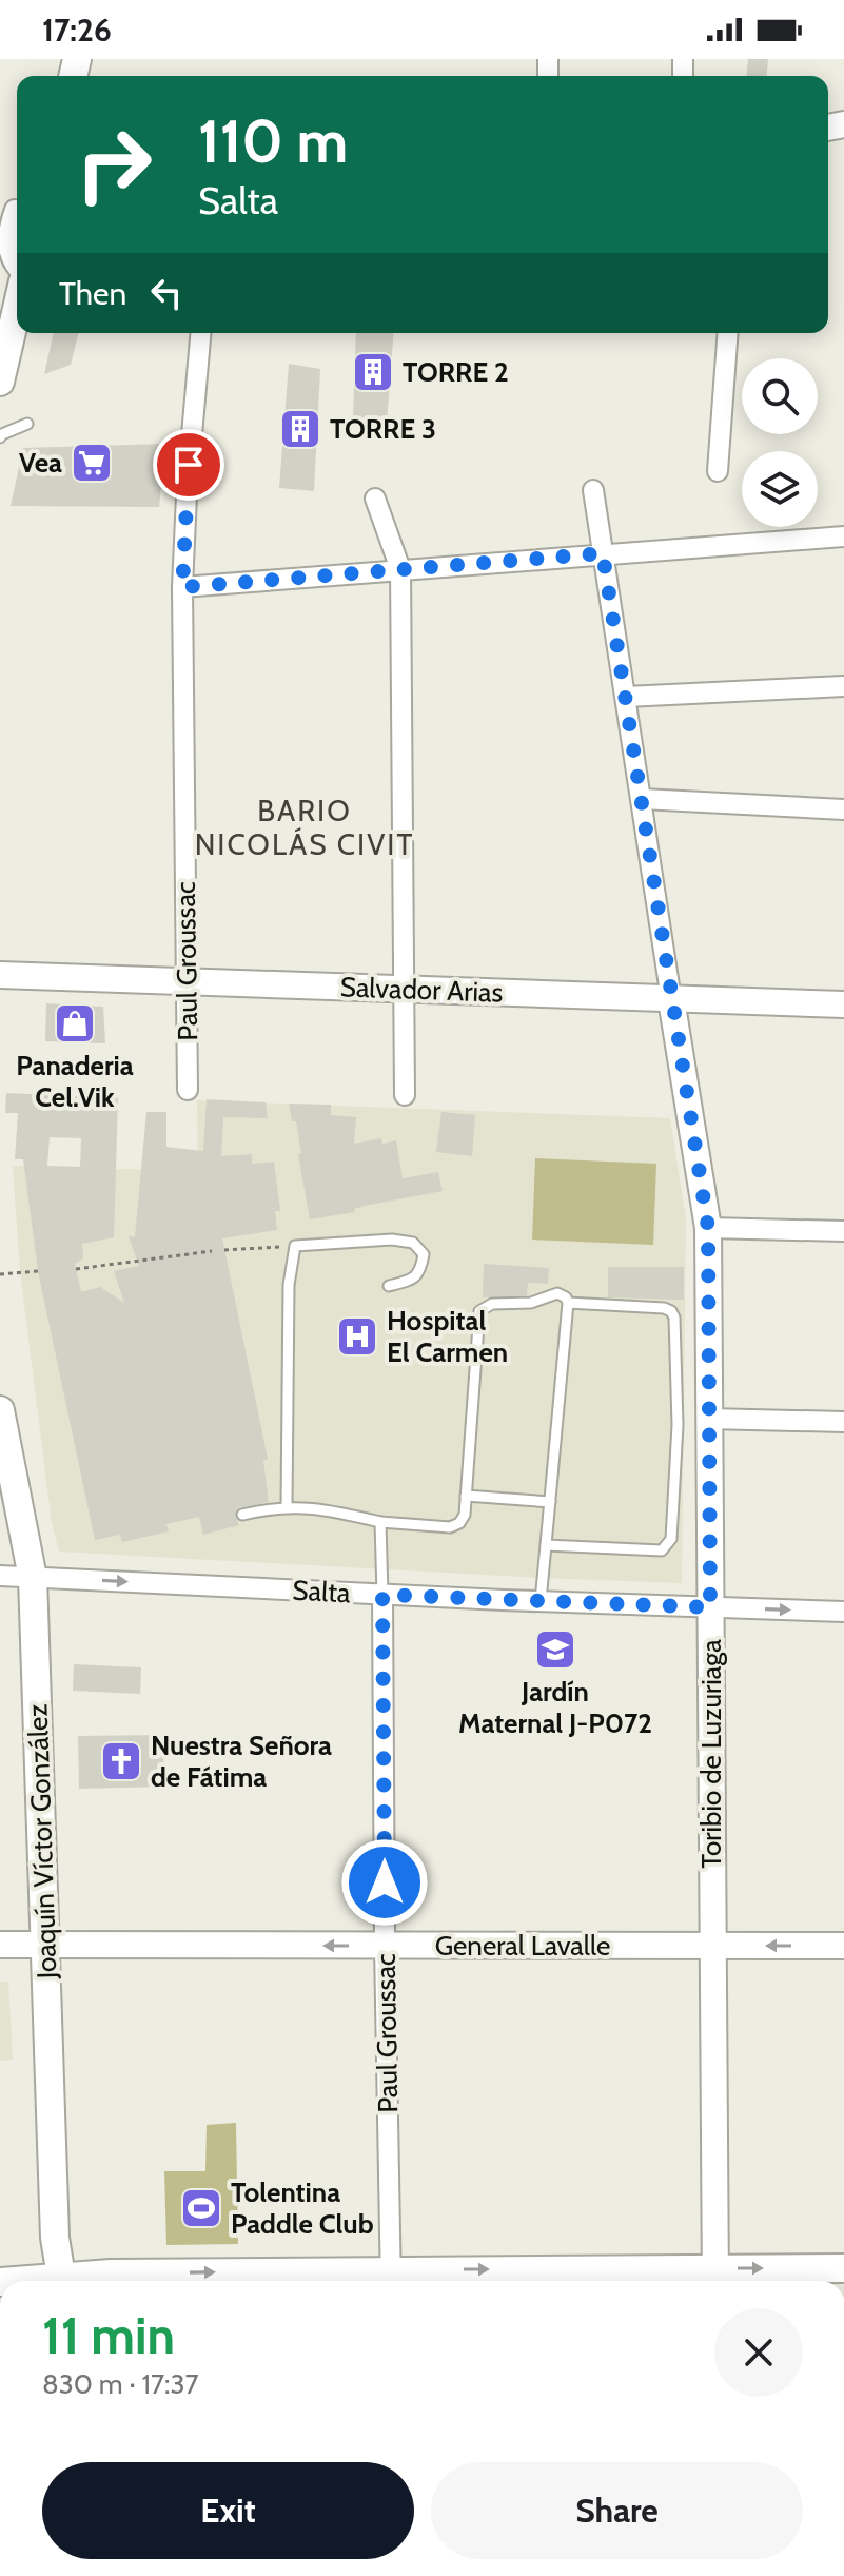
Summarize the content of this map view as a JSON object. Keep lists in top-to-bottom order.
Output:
{
  "streets": {
    "main road": ["Joaquín Víctor González"],
    "street": [
      "Paul Groussac",
      "Salvador Arias",
      "Salta",
      "Toribio de Luzuriaga",
      "General Lavalle"
    ]
  },
  "crossings": [
    ["Paul Groussac", "Salvador Arias"],
    ["Paul Groussac", "Salta"],
    ["Paul Groussac", "General Lavalle"],
    ["Salvador Arias", "Toribio de Luzuriaga"],
    ["Salta", "Toribio de Luzuriaga"],
    ["Salta", "Joaquín Víctor González"],
    ["Toribio de Luzuriaga", "General Lavalle"],
    ["Joaquín Víctor González", "General Lavalle"]
  ],
  "one_way": ["Salta", "General Lavalle"],
  "districts": ["BARIO NICOLÁS CIVIT"],
  "places": {
    "building": ["TORRE 2", "TORRE 3"],
    "supermarket": ["Vea"],
    "shop": ["Panaderia Cel.Vik"],
    "hospital": ["Hospital El Carmen"],
    "school or university": ["Jardín Maternal J-P072"],
    "church": ["Nuestra Señora de Fátima"],
    "sports": ["Tolentina Paddle Club"]
  },
  "page": {
    "status": "17:26",
    "turn": ["110 m", "Salta"],
    "then": "Then",
    "heading": ["11 min", "830 m · 17:37"],
    "buttons": ["Exit", "Share"]
  }
}
